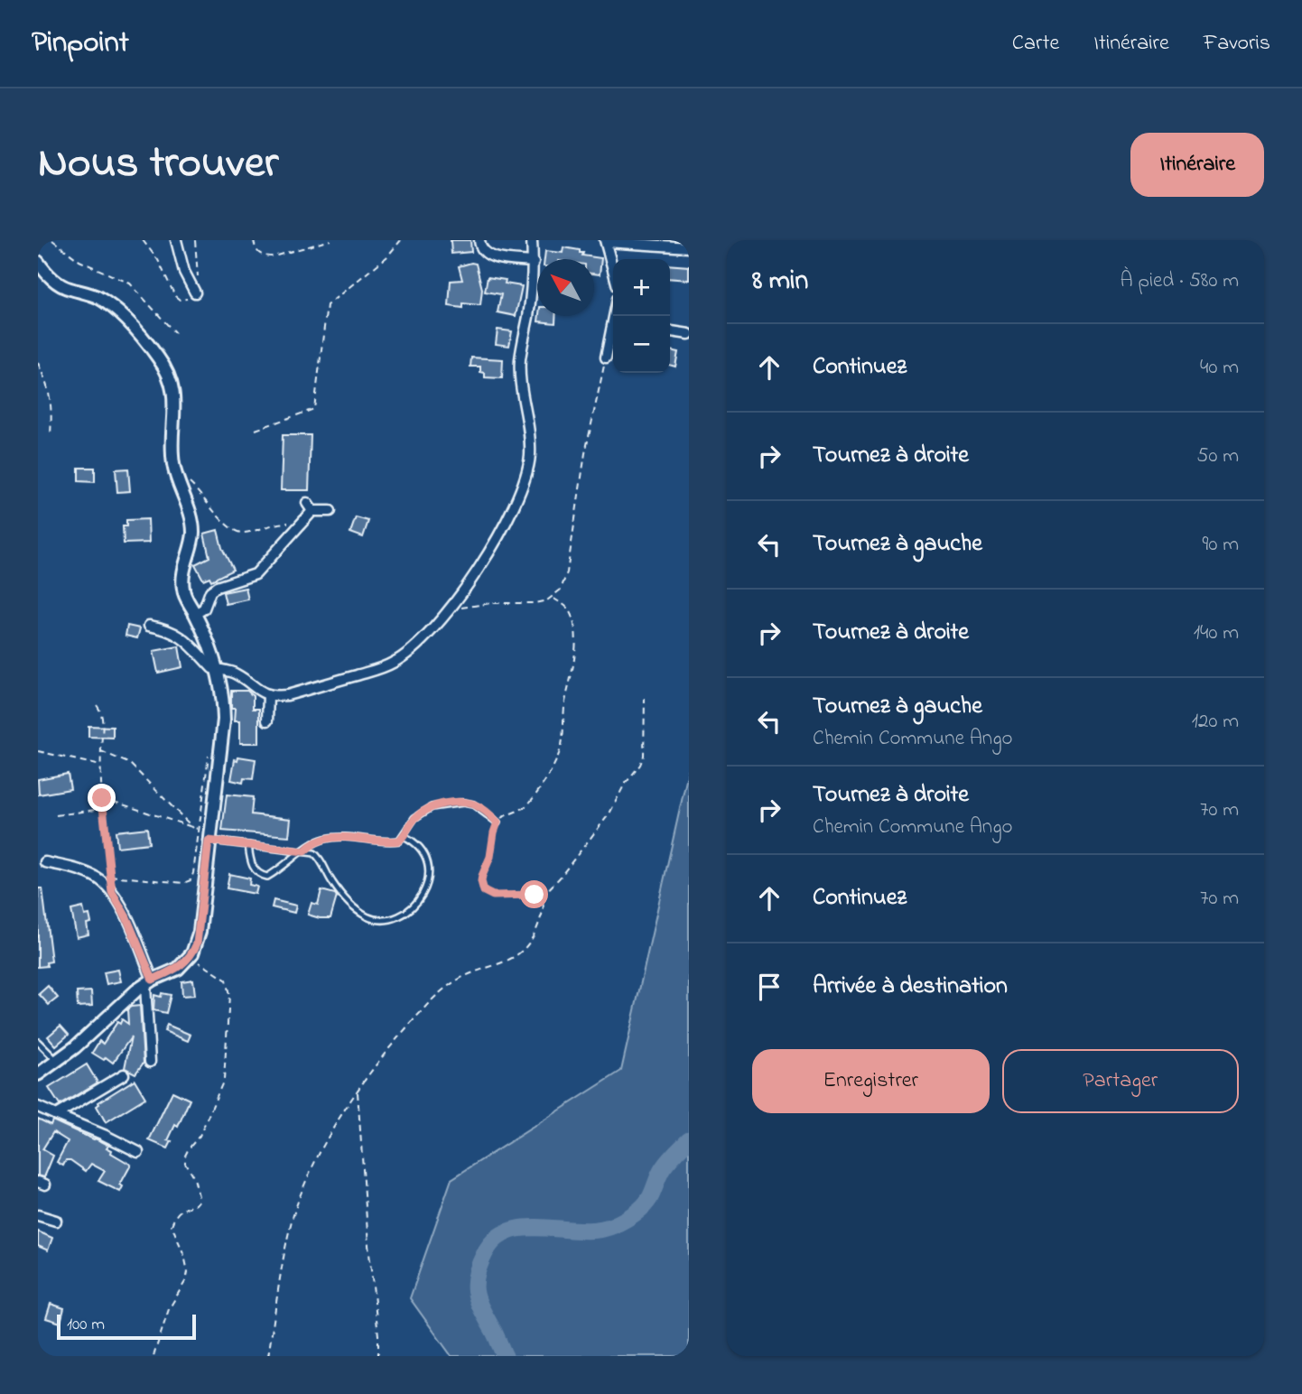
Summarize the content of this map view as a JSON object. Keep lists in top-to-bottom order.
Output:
{
  "scale_bar": "100 m",
  "north": "top left",
  "page": {
    "header": "Pinpoint",
    "nav": ["Carte", "Itinéraire", "Favoris"],
    "title": "Nous trouver",
    "buttons": [
      "Itinéraire",
      ["Enregistrer", "Partager"]
    ],
    "heading": ["8 min", "À pied · 580 m"],
    "map_buttons": ["+", "−"],
    "list": [
      ["Continuez", "40 m"],
      ["Tournez à droite", "50 m"],
      ["Tournez à gauche", "90 m"],
      ["Tournez à droite", "140 m"],
      ["Tournez à gauche", "Chemin Commune Ango", "120 m"],
      ["Tournez à droite", "Chemin Commune Ango", "70 m"],
      ["Continuez", "70 m"],
      "Arrivée à destination"
    ],
    "scale": "100 m"
  }
}
